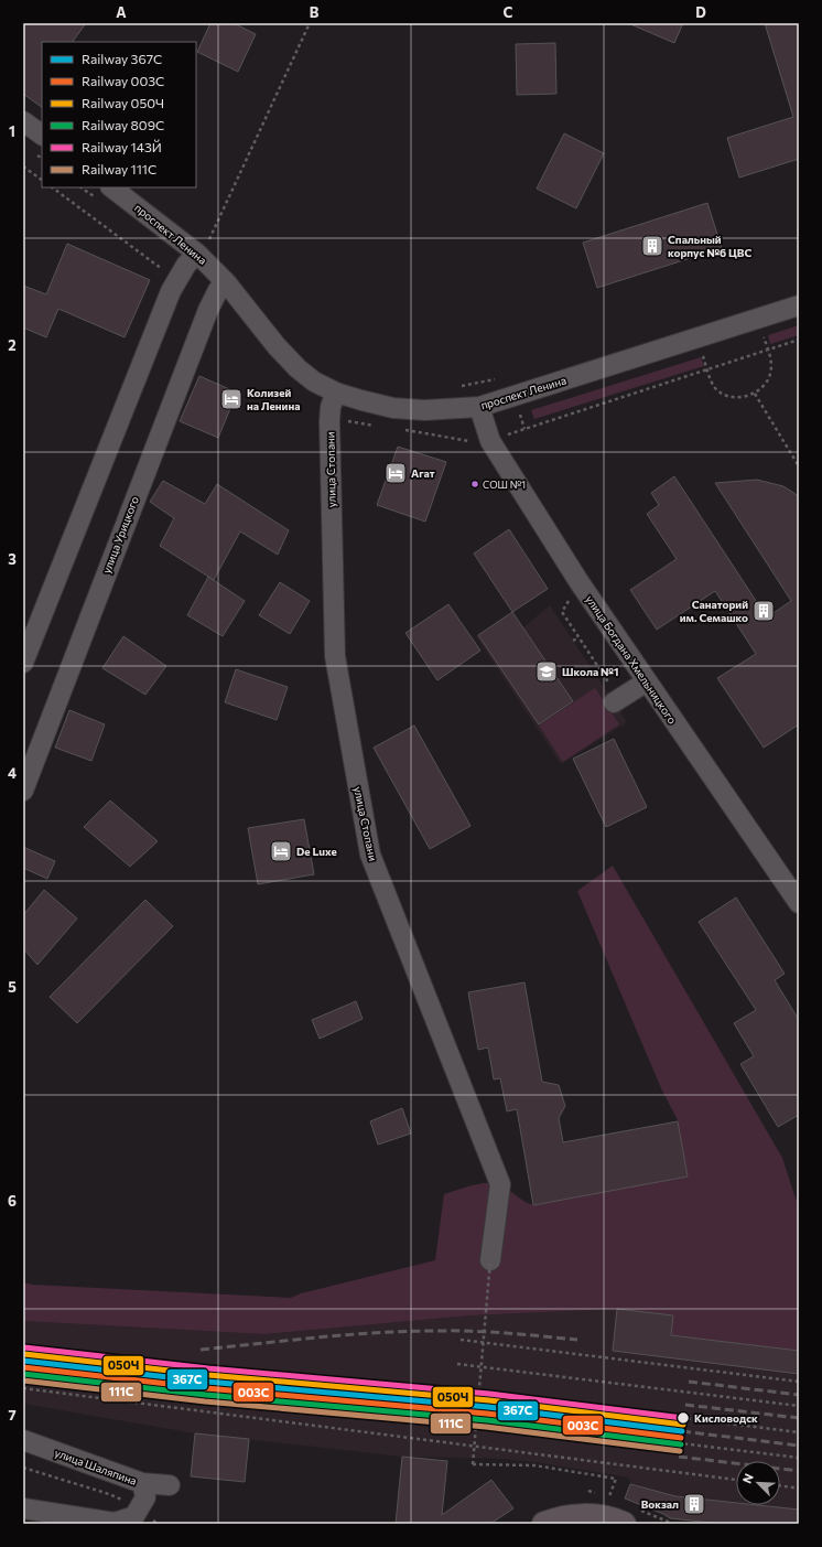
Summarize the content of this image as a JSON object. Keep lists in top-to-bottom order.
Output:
{
  "streets": {
    "street": [
      "проспект Ленина",
      "улица Стопани",
      "улица Урицкого",
      "улица Богдана Хмельницкого",
      "улица Шаляпина"
    ]
  },
  "crossings": [
    ["проспект Ленина", "улица Стопани"],
    ["проспект Ленина", "улица Урицкого"],
    ["проспект Ленина", "улица Богдана Хмельницкого"]
  ],
  "places": {
    "building": ["Спальный корпус №6 ЦВС", "Санаторий им. Семашко", "Вокзал"],
    "hotel": ["Колизей на Ленина", "Агат", "De Luxe"],
    "other": ["СОШ №1", "Кисловодск"],
    "school or university": ["Школа №1"]
  },
  "lines": [
    "rail line 143Й",
    "rail line 050Ч",
    "rail line 367С",
    "rail line 003С",
    "rail line 809С",
    "rail line 111С"
  ],
  "legend": [
    "Railway 367С",
    "Railway 003С",
    "Railway 050Ч",
    "Railway 809С",
    "Railway 143Й",
    "Railway 111С"
  ],
  "north": "top left",
  "grid": {
    "columns": [
      "A",
      "B",
      "C",
      "D"
    ],
    "rows": [
      "1",
      "2",
      "3",
      "4",
      "5",
      "6",
      "7"
    ]
  }
}
